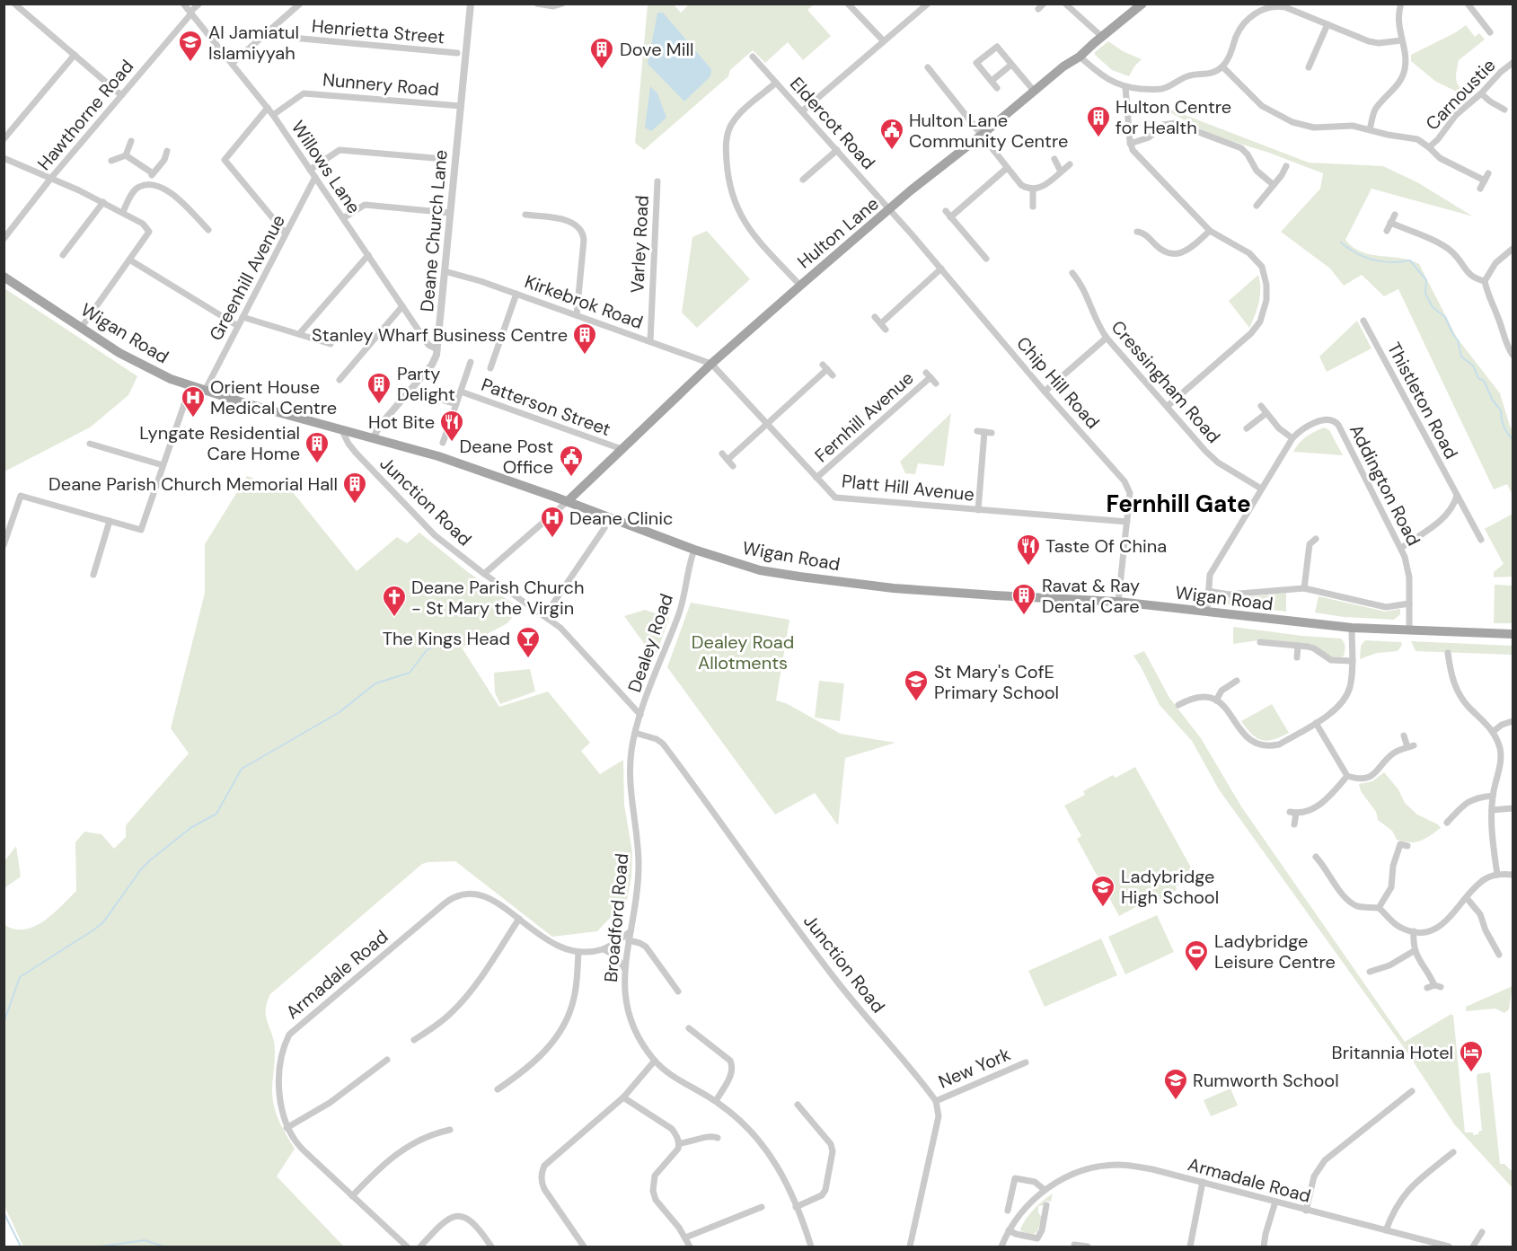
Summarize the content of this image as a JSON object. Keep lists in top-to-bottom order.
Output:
{
  "streets": {
    "main road": ["Hulton Lane", "Wigan Road"],
    "street": [
      "Henrietta Street",
      "Nunnery Road",
      "Carnoustie",
      "Hawthorne Road",
      "Eldercot Road",
      "Willows Lane",
      "Deane Church Lane",
      "Varley Road",
      "Greenhill Avenue",
      "Kirkebrok Road",
      "Cressingham Road",
      "Chip Hill Road",
      "Thistleton Road",
      "Patterson Street",
      "Fernhill Avenue",
      "Addington Road",
      "Platt Hill Avenue",
      "Junction Road",
      "Dealey Road",
      "Broadford Road",
      "Armadale Road",
      "New York"
    ]
  },
  "crossings": [
    ["Nunnery Road", "Willows Lane"],
    ["Nunnery Road", "Deane Church Lane"],
    ["Hawthorne Road", "Willows Lane"],
    ["Eldercot Road", "Hulton Lane"],
    ["Eldercot Road", "Chip Hill Road"],
    ["Willows Lane", "Deane Church Lane"],
    ["Willows Lane", "Greenhill Avenue"],
    ["Deane Church Lane", "Kirkebrok Road"],
    ["Deane Church Lane", "Wigan Road"],
    ["Hulton Lane", "Kirkebrok Road"],
    ["Hulton Lane", "Wigan Road"],
    ["Hulton Lane", "Chip Hill Road"],
    ["Hulton Lane", "Patterson Street"],
    ["Hulton Lane", "Platt Hill Avenue"],
    ["Varley Road", "Kirkebrok Road"],
    ["Greenhill Avenue", "Wigan Road"],
    ["Kirkebrok Road", "Platt Hill Avenue"],
    ["Wigan Road", "Chip Hill Road"],
    ["Wigan Road", "Addington Road"],
    ["Wigan Road", "Junction Road"],
    ["Wigan Road", "Dealey Road"],
    ["Chip Hill Road", "Platt Hill Avenue"],
    ["Fernhill Avenue", "Platt Hill Avenue"],
    ["Junction Road", "Dealey Road"],
    ["Junction Road", "Broadford Road"],
    ["Junction Road", "New York"],
    ["Dealey Road", "Broadford Road"],
    ["Broadford Road", "Armadale Road"]
  ],
  "districts": ["Fernhill Gate"],
  "parks": ["Dealey Road Allotments"],
  "places": {
    "school or university": [
      "Al Jamiatul Islamiyyah",
      "St Mary's CofE Primary School",
      "Ladybridge High School",
      "Rumworth School"
    ],
    "building": [
      "Dove Mill",
      "Hulton Centre for Health",
      "Stanley Wharf Business Centre",
      "Party Delight",
      "Lyngate Residential Care Home",
      "Deane Parish Church Memorial Hall",
      "Ravat & Ray Dental Care"
    ],
    "public building": ["Hulton Lane Community Centre", "Deane Post Office"],
    "hospital": ["Orient House Medical Centre", "Deane Clinic"],
    "restaurant": ["Hot Bite", "Taste Of China"],
    "church": ["Deane Parish Church - St Mary the Virgin"],
    "bar": ["The Kings Head"],
    "sports": ["Ladybridge Leisure Centre"],
    "hotel": ["Britannia Hotel"]
  }
}
